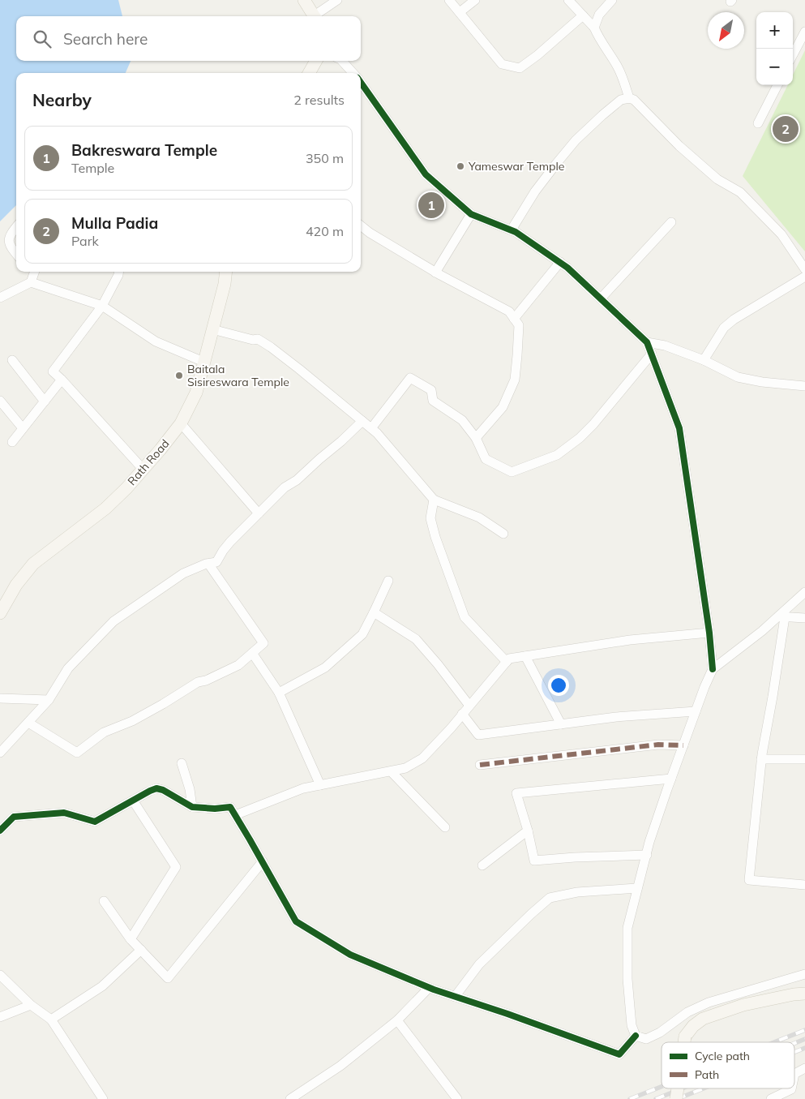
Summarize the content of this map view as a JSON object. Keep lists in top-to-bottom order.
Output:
{
  "streets": {
    "street": ["Rath Road"]
  },
  "places": ["Yameswar Temple", "Baitala Sisireswara Temple"],
  "legend": ["Cycle path", "Path"],
  "north": "bottom left",
  "page": {
    "map_buttons": ["+", "−"],
    "search": "Search here",
    "heading": ["Nearby", "2 results"],
    "pins": ["2", "1"],
    "list": [
      {
        "mark": "1",
        "name": "Bakreswara Temple",
        "note": "Temple",
        "value": "350 m"
      },
      {
        "mark": "2",
        "name": "Mulla Padia",
        "note": "Park",
        "value": "420 m"
      }
    ]
  }
}
